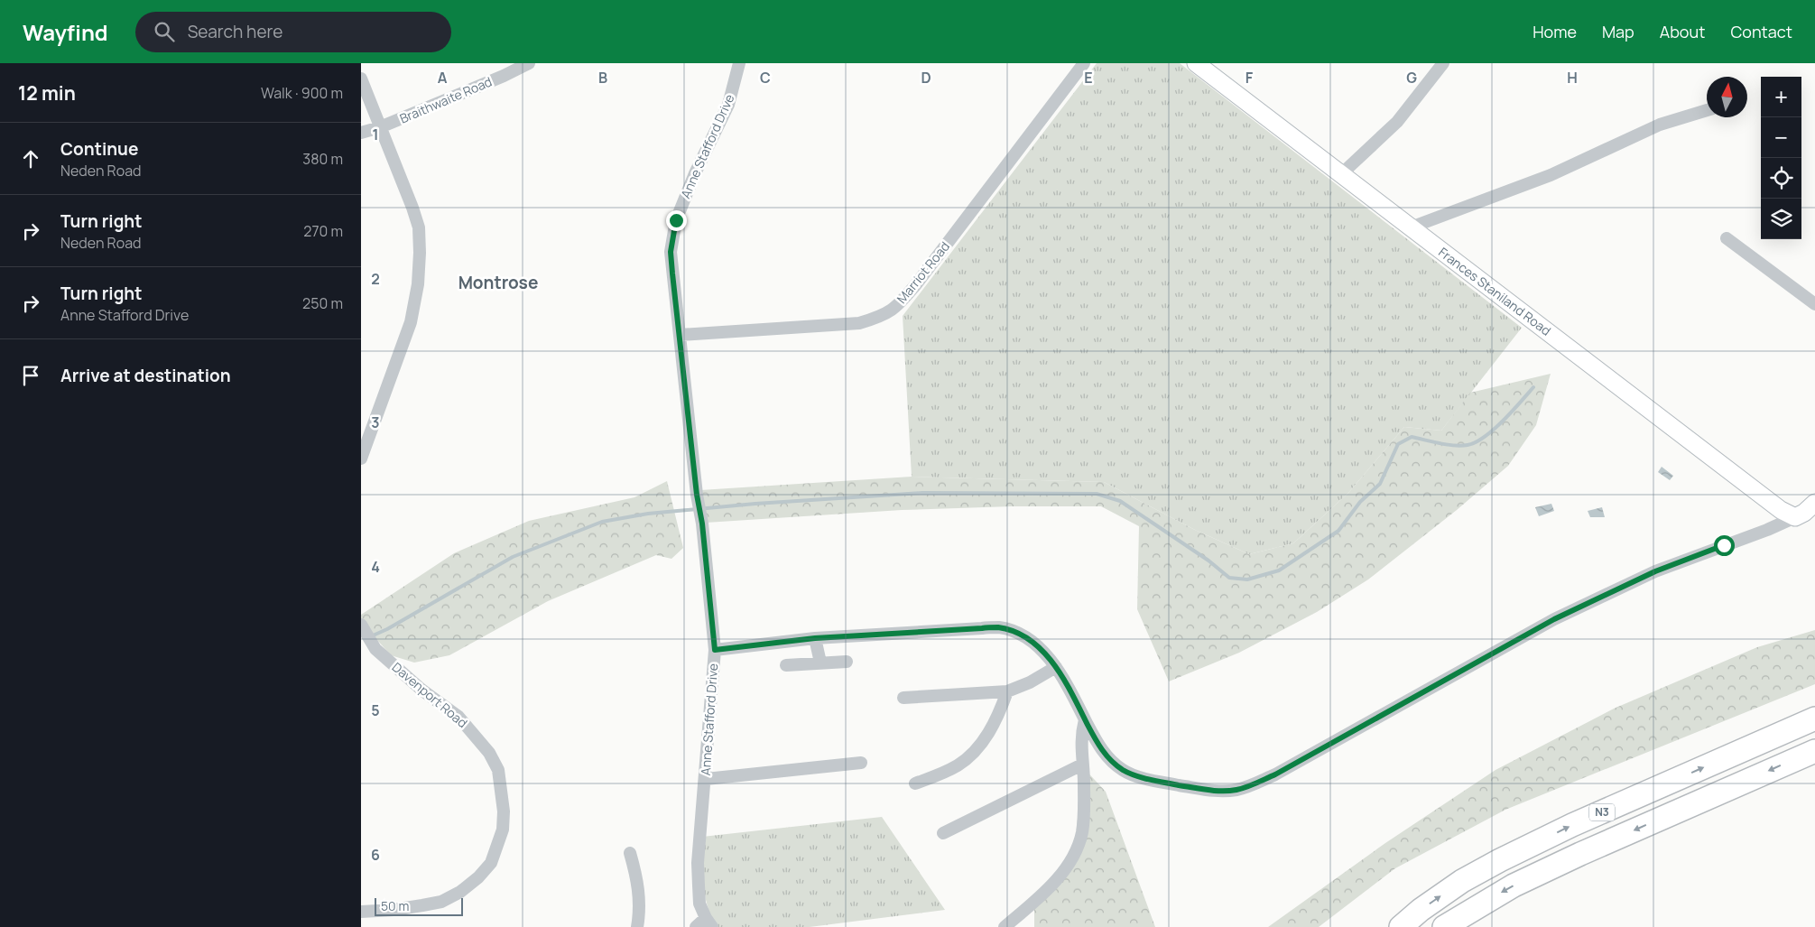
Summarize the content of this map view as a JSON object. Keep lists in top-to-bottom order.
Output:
{
  "streets": {
    "highway": ["N3"],
    "street": [
      "Braithwaite Road",
      "Anne Stafford Drive",
      "Marriot Road",
      "Frances Staniland Road",
      "Davenport Road"
    ]
  },
  "crossings": [
    ["Anne Stafford Drive", "Marriot Road"]
  ],
  "districts": ["Montrose"],
  "scale_bar": "50 m",
  "north": "top",
  "page": {
    "header": "Wayfind",
    "search": "Search here",
    "nav": [
      "Home",
      "Map",
      "About",
      "Contact"
    ],
    "heading": ["12 min", "Walk · 900 m"],
    "map_buttons": ["+", "−"],
    "list": [
      ["Continue", "Neden Road", "380 m"],
      ["Turn right", "Neden Road", "270 m"],
      ["Turn right", "Anne Stafford Drive", "250 m"],
      "Arrive at destination"
    ],
    "scale": "50 m"
  },
  "grid": {
    "columns": [
      "A",
      "B",
      "C",
      "D",
      "E",
      "F",
      "G",
      "H"
    ],
    "rows": [
      "1",
      "2",
      "3",
      "4",
      "5",
      "6"
    ]
  }
}
